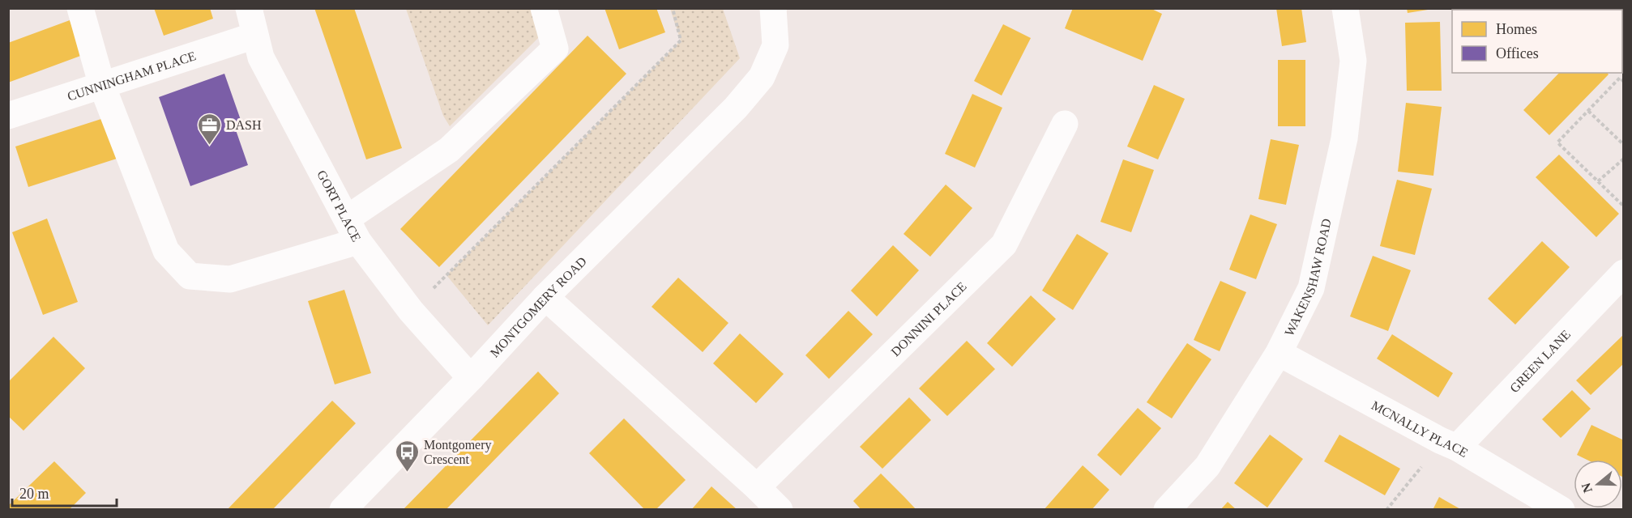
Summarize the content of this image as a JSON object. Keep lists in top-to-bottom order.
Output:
{
  "streets": {
    "street": [
      "CUNNINGHAM PLACE",
      "GORT PLACE",
      "WAKENSHAW ROAD",
      "MONTGOMERY ROAD",
      "DONNINI PLACE",
      "GREEN LANE",
      "MCNALLY PLACE"
    ]
  },
  "crossings": [
    ["CUNNINGHAM PLACE", "GORT PLACE"],
    ["GORT PLACE", "MONTGOMERY ROAD"],
    ["WAKENSHAW ROAD", "MCNALLY PLACE"],
    ["GREEN LANE", "MCNALLY PLACE"]
  ],
  "places": {
    "office": ["DASH"],
    "bus stop": ["Montgomery Crescent"]
  },
  "legend": ["Homes", "Offices"],
  "scale_bar": "20 m",
  "north": "left"
}
